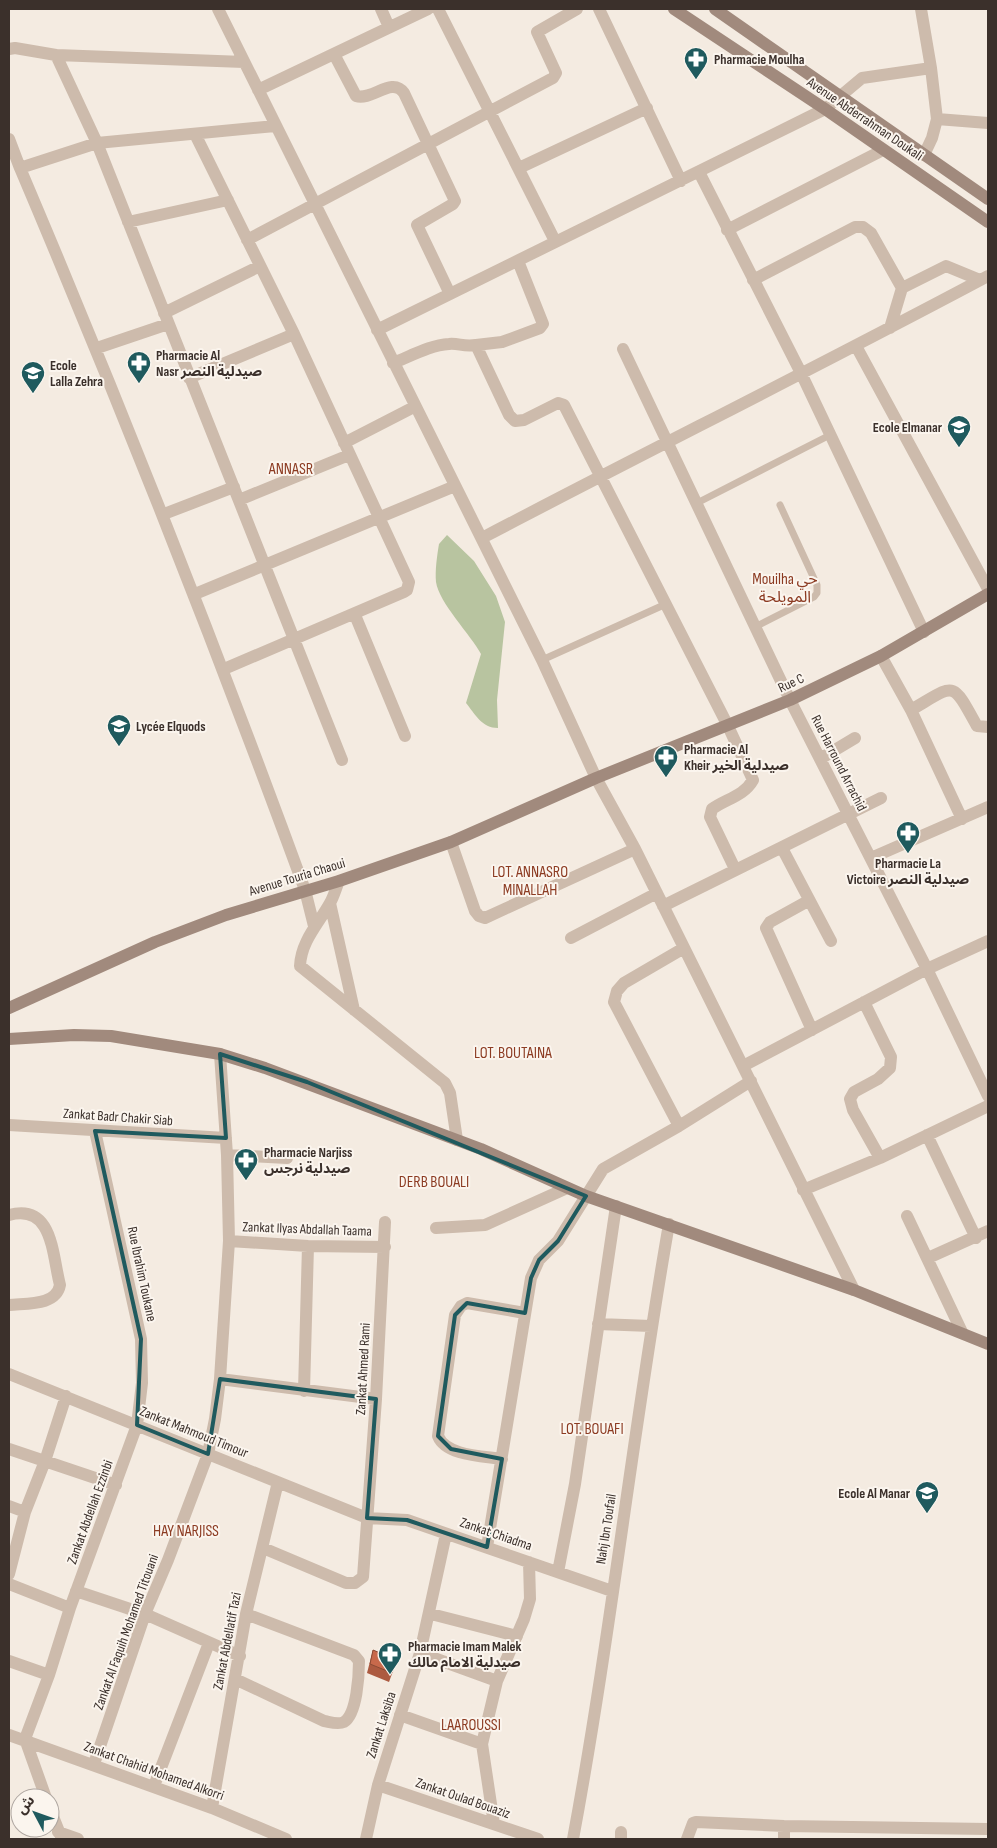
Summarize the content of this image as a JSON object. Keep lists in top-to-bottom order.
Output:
{
  "streets": {
    "street": [
      "Avenue Abderrahman Doukali",
      "Rue C",
      "Rue Harround Arrachid",
      "Avenue Touria Chaoui",
      "Zankat Badr Chakir Siab",
      "Zankat Ilyas Abdallah Taama",
      "Rue Ibrahim Toukane",
      "Zankat Ahmed Rami",
      "Zankat Mahmoud Timour",
      "Zankat Abdellah Ezzinbi",
      "Nahj Ibn Toufail",
      "Zankat Chiadma",
      "Zankat Al Faquih Mohamed Titouani",
      "Zankat Abdellatif Tazi",
      "Zankat Laksiba",
      "Zankat Chahid Mohamed Alkorri",
      "Zankat Oulad Bouaziz"
    ]
  },
  "crossings": [
    ["Rue C", "Rue Harround Arrachid"],
    ["Rue C", "Avenue Touria Chaoui"],
    ["Zankat Badr Chakir Siab", "Rue Ibrahim Toukane"],
    ["Zankat Badr Chakir Siab", "Zankat Al Faquih Mohamed Titouani"],
    ["Zankat Ilyas Abdallah Taama", "Zankat Ahmed Rami"],
    ["Zankat Ilyas Abdallah Taama", "Zankat Al Faquih Mohamed Titouani"],
    ["Rue Ibrahim Toukane", "Zankat Mahmoud Timour"],
    ["Rue Ibrahim Toukane", "Zankat Abdellah Ezzinbi"],
    ["Zankat Ahmed Rami", "Zankat Mahmoud Timour"],
    ["Zankat Ahmed Rami", "Zankat Chiadma"],
    ["Zankat Ahmed Rami", "Zankat Abdellatif Tazi"],
    ["Zankat Mahmoud Timour", "Zankat Abdellah Ezzinbi"],
    ["Zankat Mahmoud Timour", "Zankat Chiadma"],
    ["Zankat Mahmoud Timour", "Zankat Al Faquih Mohamed Titouani"],
    ["Zankat Mahmoud Timour", "Zankat Abdellatif Tazi"],
    ["Zankat Abdellah Ezzinbi", "Zankat Chahid Mohamed Alkorri"],
    ["Nahj Ibn Toufail", "Zankat Chiadma"],
    ["Zankat Chiadma", "Zankat Laksiba"],
    ["Zankat Al Faquih Mohamed Titouani", "Zankat Chahid Mohamed Alkorri"],
    ["Zankat Abdellatif Tazi", "Zankat Chahid Mohamed Alkorri"],
    ["Zankat Laksiba", "Zankat Oulad Bouaziz"]
  ],
  "districts": [
    "ANNASR",
    "Mouilha حي المويلحة",
    "LOT. ANNASRO MINALLAH",
    "LOT. BOUTAINA",
    "DERB BOUALI",
    "LOT. BOUAFI",
    "HAY NARJISS",
    "LAAROUSSI"
  ],
  "places": {
    "pharmacy": [
      "Pharmacie Moulha",
      "Pharmacie Al Nasr صيدلية النصر",
      "Pharmacie Al Kheir صيدلية الخير",
      "Pharmacie La Victoire صيدلية النصر",
      "Pharmacie Narjiss صيدلية نرجس",
      "Pharmacie Imam Malek صيدلية الامام مالك"
    ],
    "school or university": [
      "Ecole Lalla Zehra",
      "Ecole Elmanar",
      "Lycée Elquods",
      "Ecole Al Manar"
    ]
  },
  "north": "top left"
}
